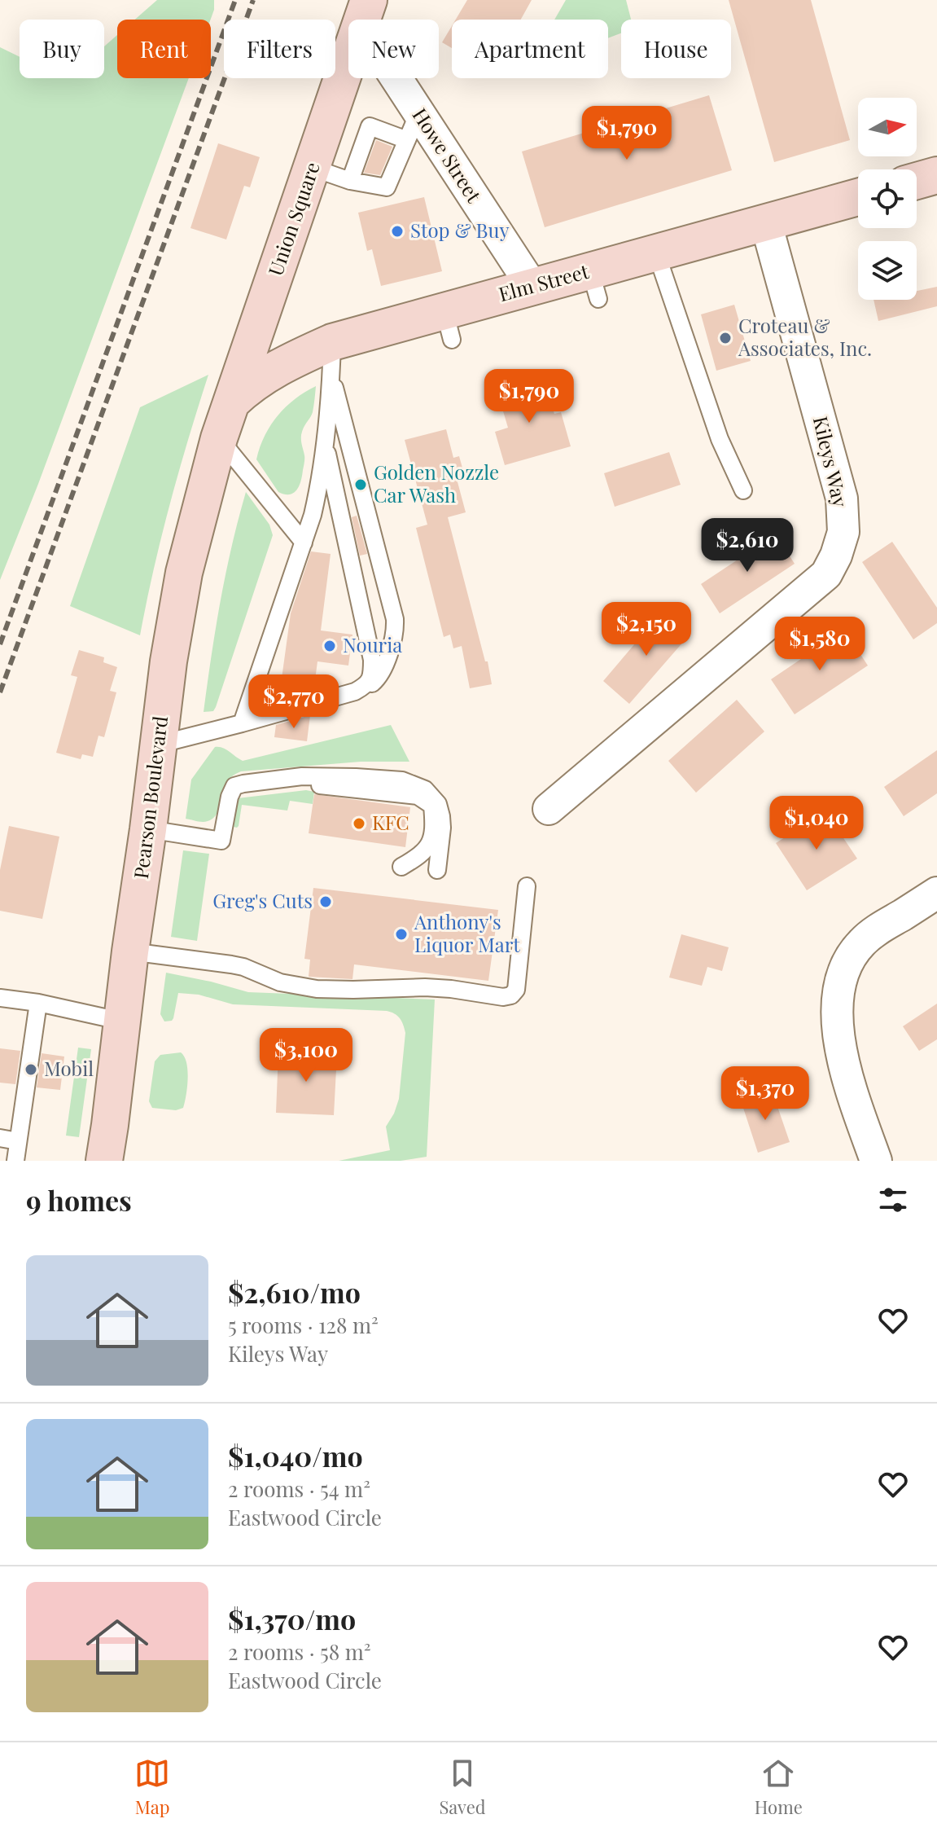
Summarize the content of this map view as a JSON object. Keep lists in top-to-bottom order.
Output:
{
  "streets": {
    "main road": ["Union Square", "Elm Street", "Pearson Boulevard"],
    "street": ["Howe Street", "Kileys Way"]
  },
  "crossings": [
    ["Howe Street", "Union Square"],
    ["Howe Street", "Elm Street"],
    ["Union Square", "Elm Street"],
    ["Union Square", "Pearson Boulevard"],
    ["Elm Street", "Kileys Way"]
  ],
  "places": [
    "Stop & Buy",
    "Croteau & Associates, Inc.",
    "Golden Nozzle Car Wash",
    "Nouria",
    "KFC",
    "Greg's Cuts",
    "Anthony's Liquor Mart",
    "Mobil"
  ],
  "north": "right",
  "page": {
    "chip": [
      "Buy",
      "Rent",
      "Filters",
      "New",
      "Apartment",
      "House"
    ],
    "price": [
      "$1,790",
      "$1,790",
      "$2,610",
      "$2,150",
      "$1,580",
      "$2,770",
      "$1,040",
      "$3,100",
      "$1,370"
    ],
    "heading": "9 homes",
    "list": [
      {
        "name": "$2,610/mo",
        "note": "5 rooms · 128 m² · Kileys Way"
      },
      {
        "name": "$1,040/mo",
        "note": "2 rooms · 54 m² · Eastwood Circle"
      },
      {
        "name": "$1,370/mo",
        "note": "2 rooms · 58 m² · Eastwood Circle"
      }
    ],
    "tabs": ["Map", "Saved", "Home"]
  }
}
